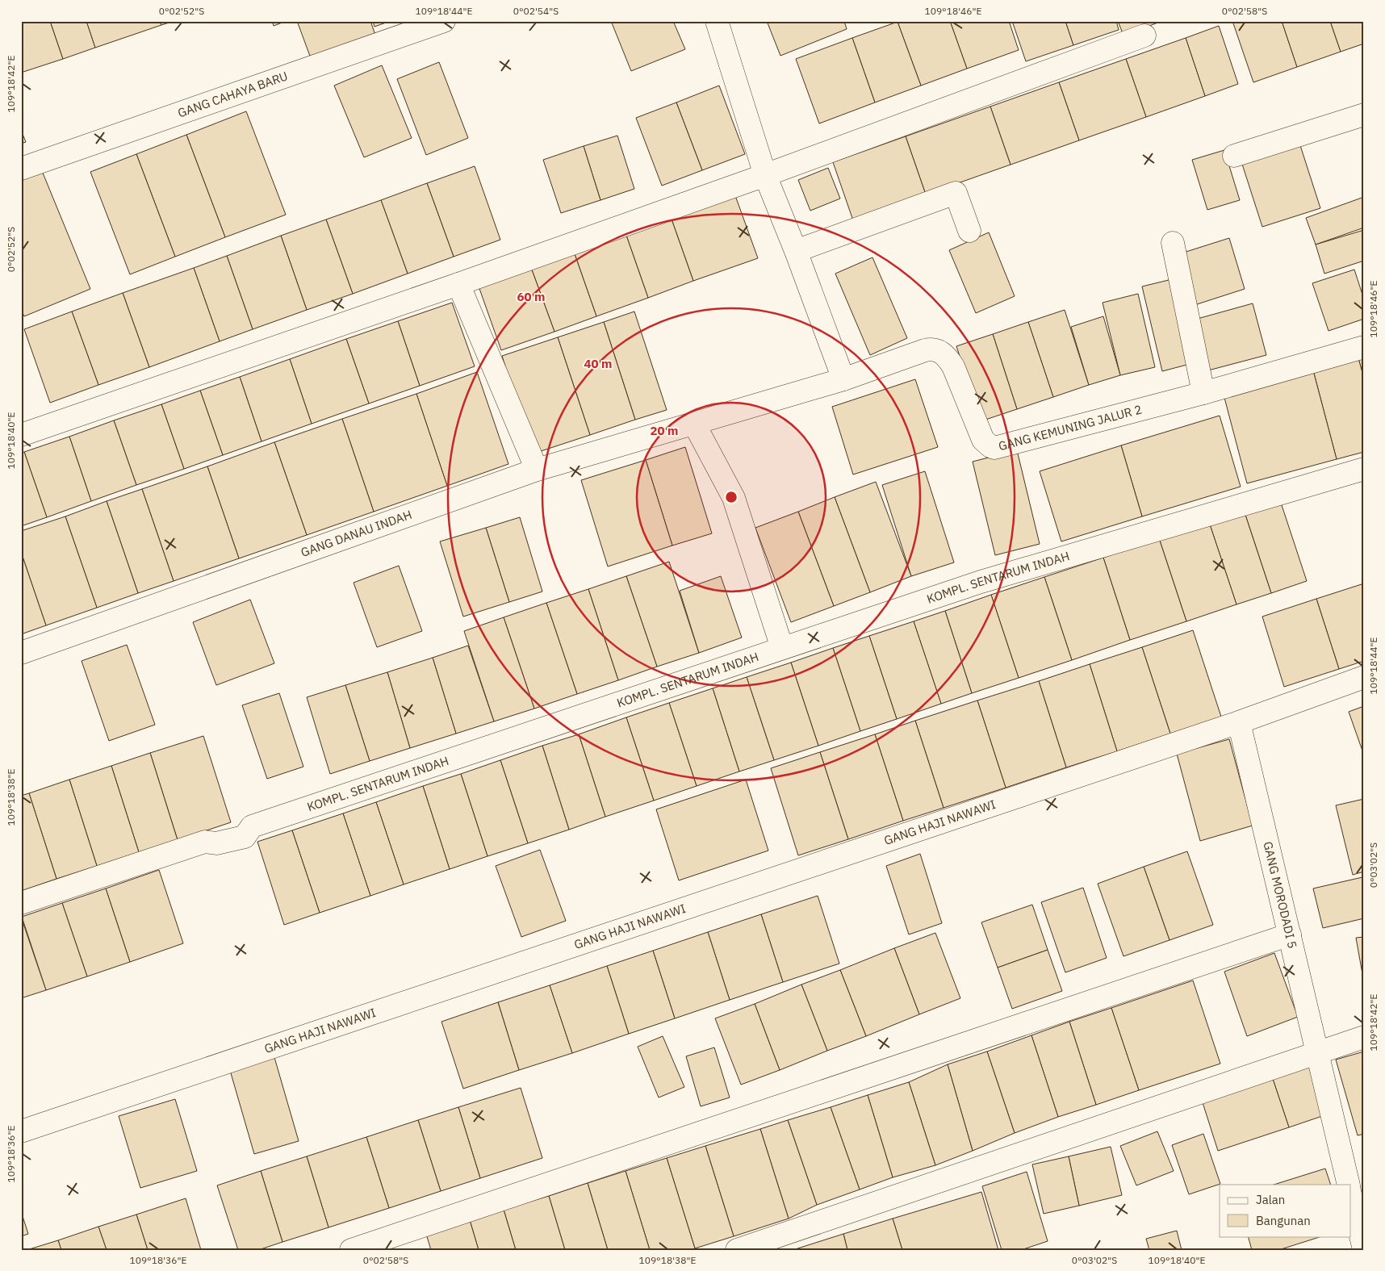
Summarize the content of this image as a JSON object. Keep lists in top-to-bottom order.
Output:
{
  "streets": {
    "street": [
      "GANG CAHAYA BARU",
      "GANG KEMUNING JALUR 2",
      "GANG DANAU INDAH",
      "KOMPL. SENTARUM INDAH",
      "GANG HAJI NAWAWI",
      "GANG MORODADI 5"
    ]
  },
  "crossings": [
    ["GANG KEMUNING JALUR 2", "GANG DANAU INDAH"],
    ["GANG HAJI NAWAWI", "GANG MORODADI 5"]
  ],
  "legend": ["Jalan", "Bangunan"],
  "coordinates": [
    "0°02'52\"S",
    "109°18'44\"E",
    "0°02'54\"S",
    "109°18'46\"E",
    "0°02'58\"S",
    "109°18'42\"E",
    "109°18'40\"E",
    "109°18'38\"E",
    "0°03'02\"S",
    "109°18'36\"E"
  ],
  "rings": ["60 m", "40 m", "20 m"]
}
